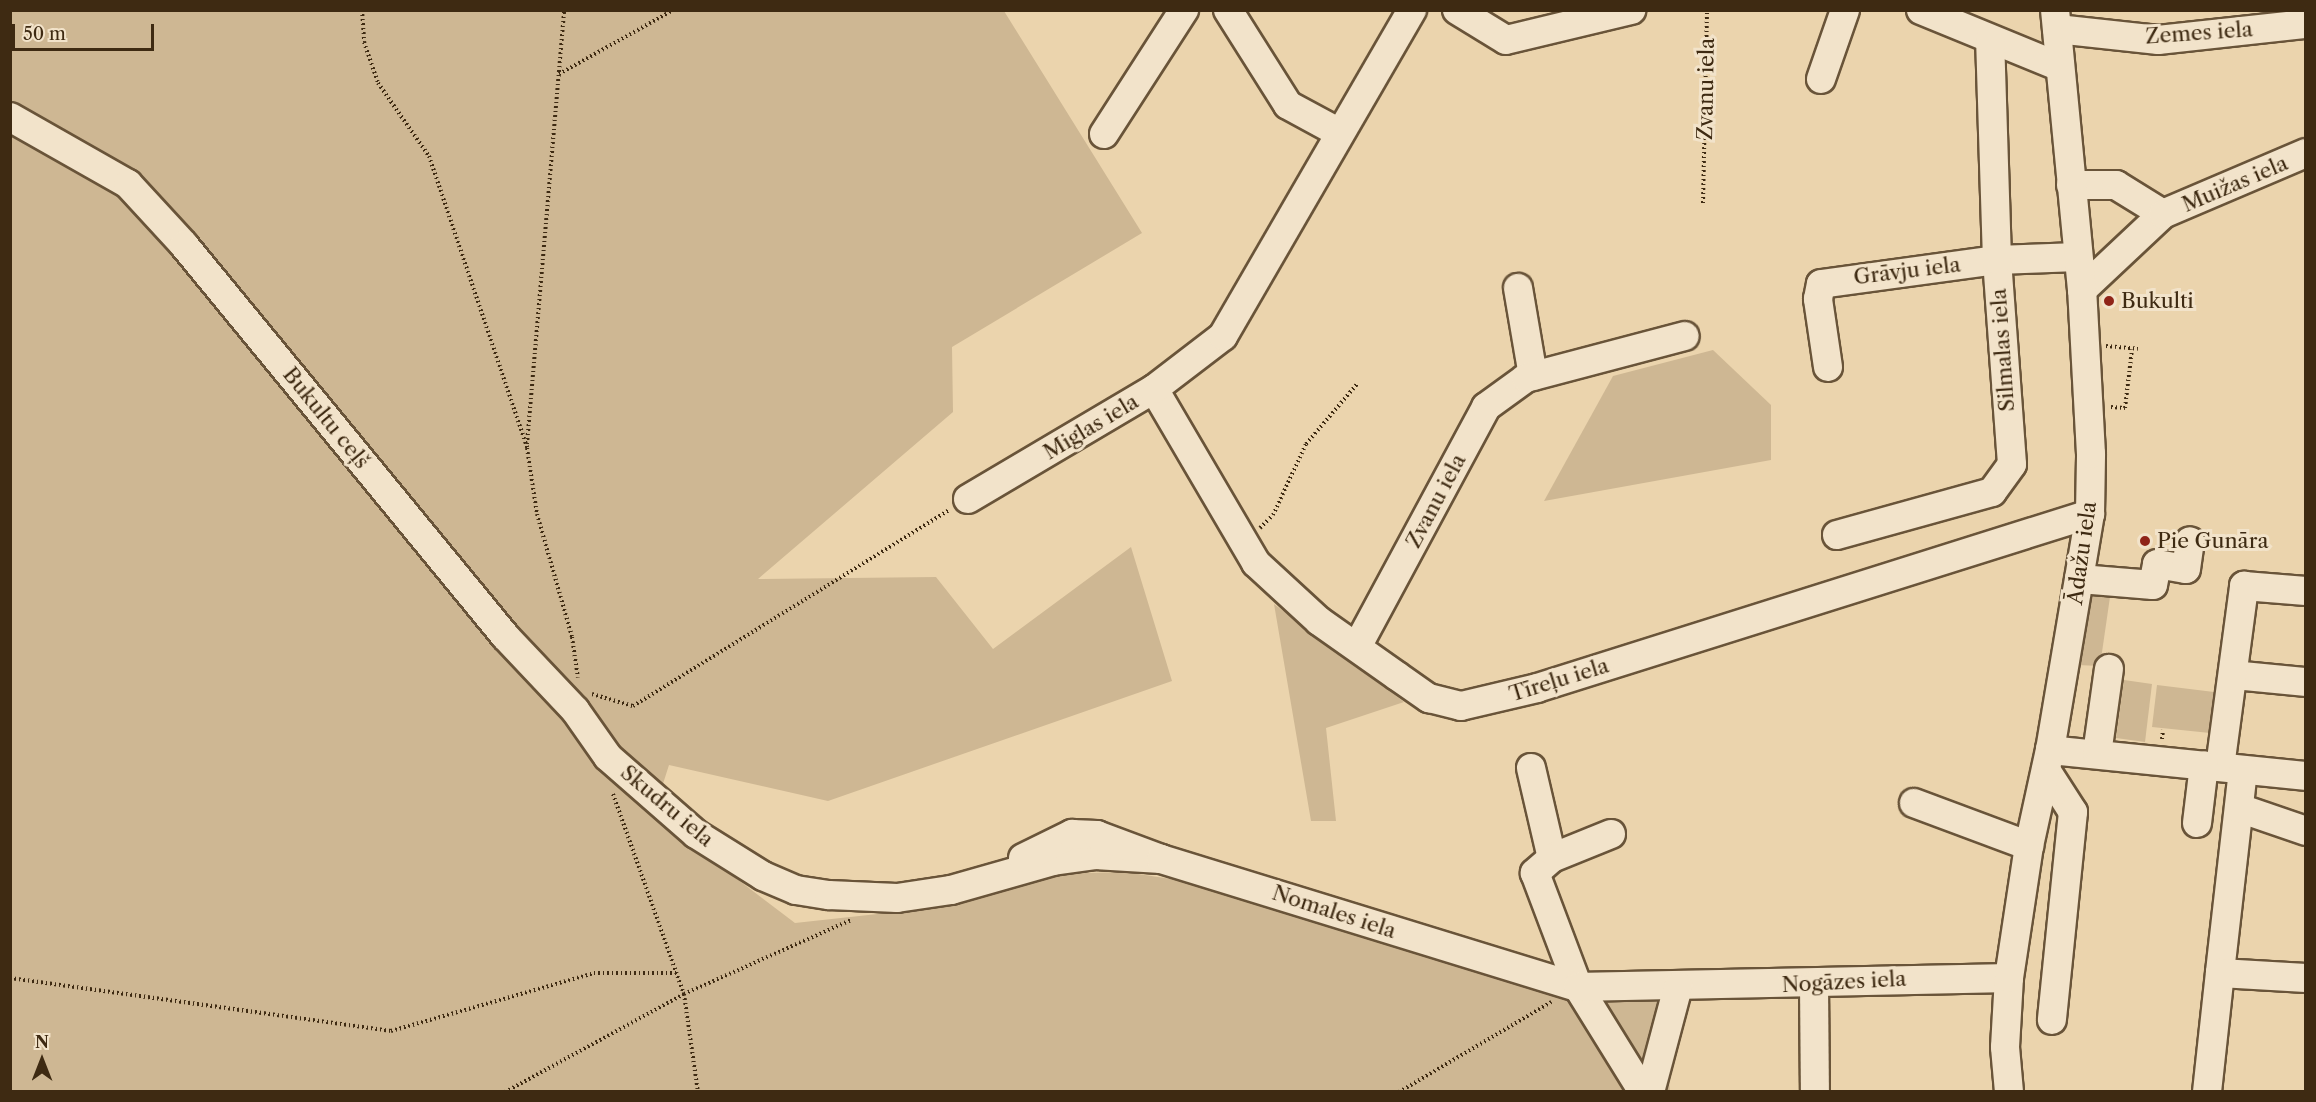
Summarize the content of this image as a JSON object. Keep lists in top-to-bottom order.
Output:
{
  "streets": {
    "street": [
      "Zemes iela",
      "Zvanu iela",
      "Muižas iela",
      "Grāvju iela",
      "Silmalas iela",
      "Bukultu ceļš",
      "Miglas iela",
      "Ādažu iela",
      "Tīreļu iela",
      "Skudru iela",
      "Nomales iela",
      "Nogāzes iela"
    ]
  },
  "crossings": [
    ["Zemes iela", "Ādažu iela"],
    ["Zvanu iela", "Tīreļu iela"],
    ["Muižas iela", "Ādažu iela"],
    ["Grāvju iela", "Silmalas iela"],
    ["Grāvju iela", "Ādažu iela"],
    ["Bukultu ceļš", "Skudru iela"],
    ["Miglas iela", "Tīreļu iela"],
    ["Ādažu iela", "Tīreļu iela"],
    ["Ādažu iela", "Nogāzes iela"],
    ["Skudru iela", "Nomales iela"],
    ["Nomales iela", "Nogāzes iela"]
  ],
  "places": ["Bukulti", "Pie Gunāra"],
  "scale_bar": "50 m",
  "north": "top"
}
